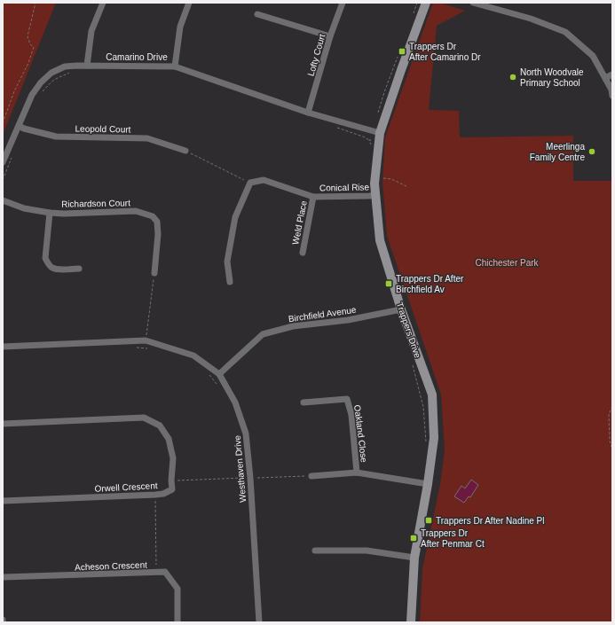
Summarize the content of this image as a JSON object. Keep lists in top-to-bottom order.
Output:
{
  "streets": {
    "main road": ["Trappers Drive"],
    "street": [
      "Lofty Court",
      "Camarino Drive",
      "Leopold Court",
      "Conical Rise",
      "Richardson Court",
      "Weld Place",
      "Birchfield Avenue",
      "Oakland Close",
      "Westhaven Drive",
      "Orwell Crescent",
      "Acheson Crescent"
    ]
  },
  "crossings": [
    ["Lofty Court", "Camarino Drive"],
    ["Camarino Drive", "Leopold Court"],
    ["Camarino Drive", "Trappers Drive"],
    ["Conical Rise", "Weld Place"],
    ["Conical Rise", "Trappers Drive"],
    ["Birchfield Avenue", "Trappers Drive"],
    ["Birchfield Avenue", "Westhaven Drive"]
  ],
  "parks": ["Chichester Park"],
  "places": {
    "transit": [
      "Trappers Dr After Camarino Dr",
      "Trappers Dr After Birchfield Av",
      "Trappers Dr After Nadine Pl",
      "Trappers Dr After Penmar Ct"
    ],
    "other": ["North Woodvale Primary School", "Meerlinga Family Centre"]
  }
}
